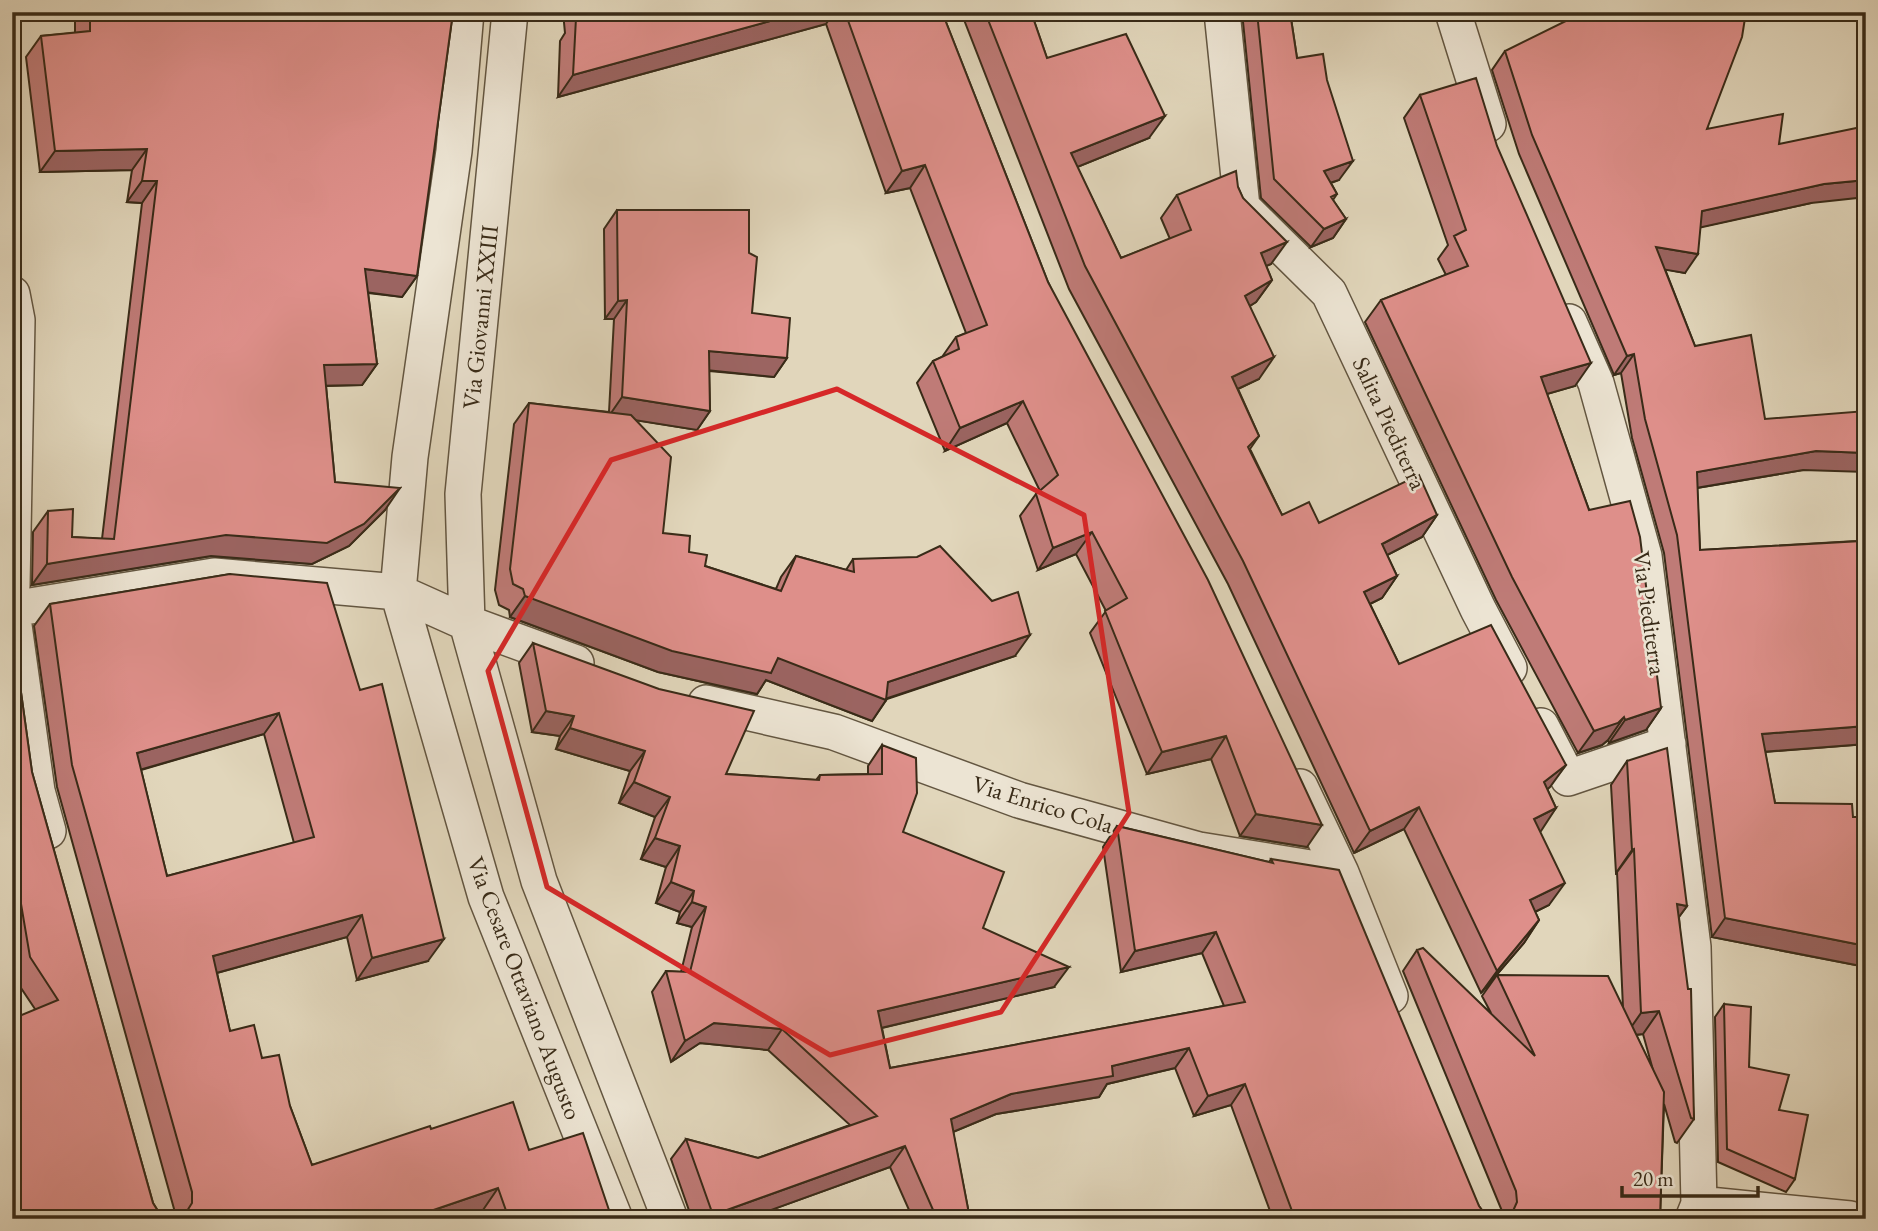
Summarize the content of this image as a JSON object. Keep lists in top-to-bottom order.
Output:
{
  "streets": {
    "street": [
      "Via Giovanni XXIII",
      "Salita Piediterra",
      "Via Piediterra",
      "Via Enrico Cola",
      "Via Cesare Ottaviano Augusto"
    ]
  },
  "crossings": [
    ["Via Giovanni XXIII", "Via Cesare Ottaviano Augusto"],
    ["Salita Piediterra", "Via Piediterra"]
  ],
  "scale_bar": "20 m"
}
